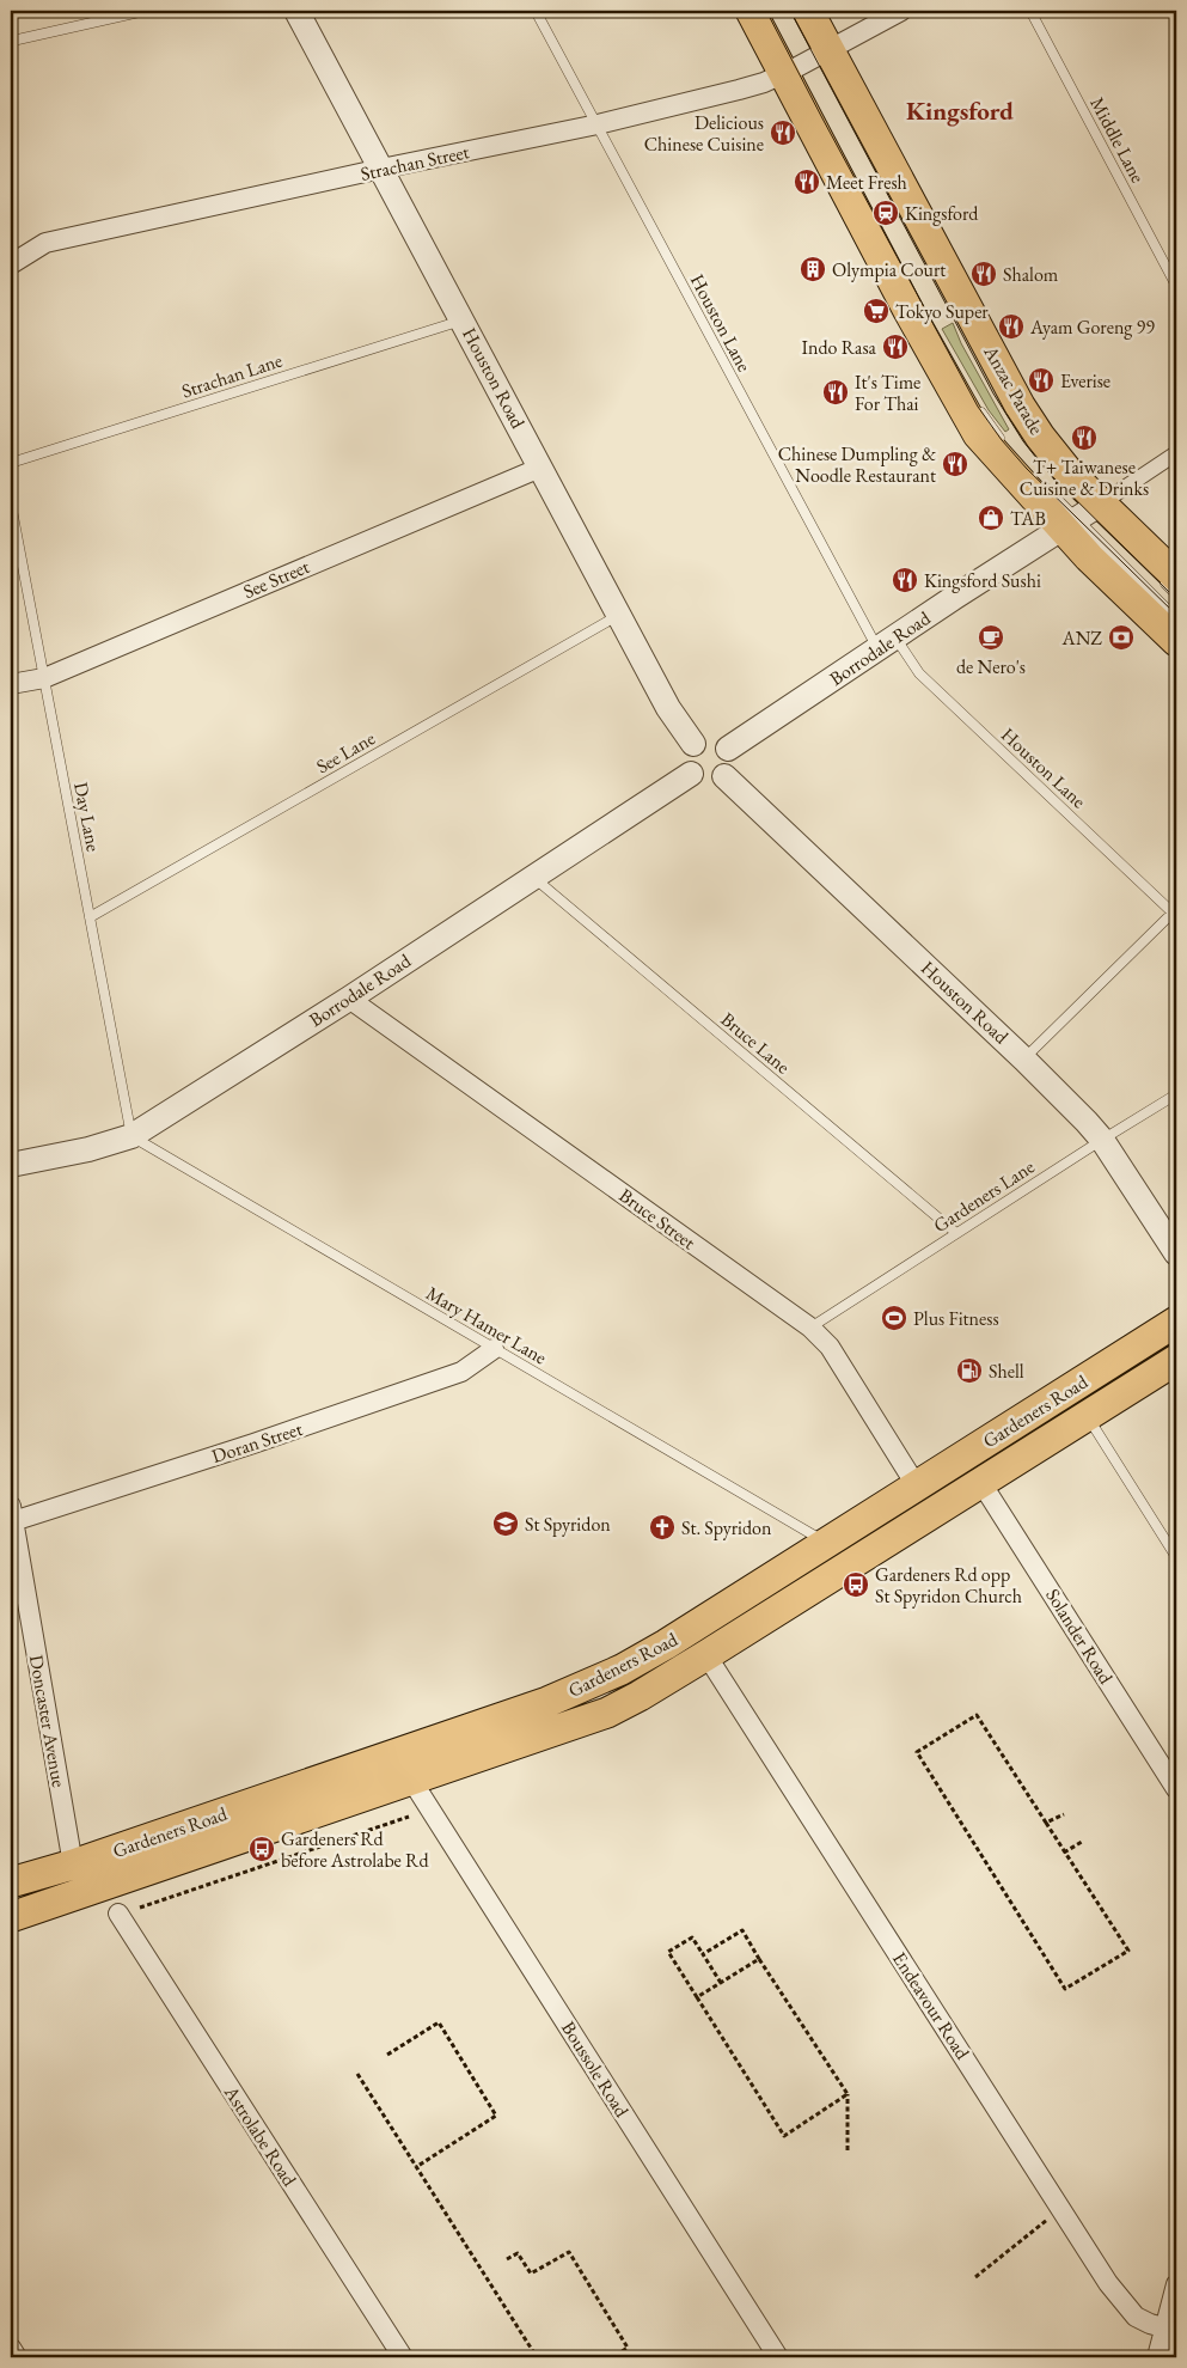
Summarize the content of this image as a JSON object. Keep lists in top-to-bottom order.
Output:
{
  "streets": {
    "main road": ["Anzac Parade", "Gardeners Road"],
    "street": [
      "Strachan Street",
      "Houston Road",
      "See Street",
      "Borrodale Road",
      "Bruce Street",
      "Doran Street",
      "Solander Road",
      "Doncaster Avenue",
      "Endeavour Road",
      "Boussole Road",
      "Astrolabe Road"
    ],
    "lane": [
      "Middle Lane",
      "Houston Lane",
      "Strachan Lane",
      "See Lane",
      "Day Lane",
      "Bruce Lane",
      "Gardeners Lane",
      "Mary Hamer Lane"
    ]
  },
  "crossings": [
    ["Strachan Street", "Houston Lane"],
    ["Strachan Street", "Houston Road"],
    ["Strachan Street", "Anzac Parade"],
    ["Houston Lane", "Borrodale Road"],
    ["Strachan Lane", "Houston Road"],
    ["Houston Road", "See Street"],
    ["Houston Road", "Borrodale Road"],
    ["Houston Road", "See Lane"],
    ["Houston Road", "Gardeners Lane"],
    ["Anzac Parade", "Borrodale Road"],
    ["See Street", "Day Lane"],
    ["Borrodale Road", "Day Lane"],
    ["Borrodale Road", "Bruce Lane"],
    ["Borrodale Road", "Bruce Street"],
    ["Borrodale Road", "Mary Hamer Lane"],
    ["See Lane", "Day Lane"],
    ["Day Lane", "Mary Hamer Lane"],
    ["Bruce Lane", "Gardeners Lane"],
    ["Gardeners Lane", "Bruce Street"],
    ["Bruce Street", "Gardeners Road"],
    ["Mary Hamer Lane", "Gardeners Road"],
    ["Mary Hamer Lane", "Doran Street"],
    ["Gardeners Road", "Solander Road"],
    ["Gardeners Road", "Doncaster Avenue"],
    ["Gardeners Road", "Endeavour Road"],
    ["Gardeners Road", "Boussole Road"],
    ["Doran Street", "Doncaster Avenue"]
  ],
  "districts": ["Kingsford"],
  "places": {
    "restaurant": [
      "Delicious Chinese Cuisine",
      "Meet Fresh",
      "Shalom",
      "Ayam Goreng 99",
      "Indo Rasa",
      "Everise",
      "It's Time For Thai",
      "T+ Taiwanese Cuisine & Drinks",
      "Chinese Dumpling & Noodle Restaurant",
      "Kingsford Sushi"
    ],
    "station": ["Kingsford"],
    "building": ["Olympia Court"],
    "supermarket": ["Tokyo Super"],
    "shop": ["TAB"],
    "cafe": ["de Nero's"],
    "bank": ["ANZ"],
    "sports": ["Plus Fitness"],
    "fuel station": ["Shell"],
    "school or university": ["St Spyridon"],
    "church": ["St. Spyridon"],
    "bus stop": ["Gardeners Rd opp St Spyridon Church", "Gardeners Rd before Astrolabe Rd"]
  }
}
